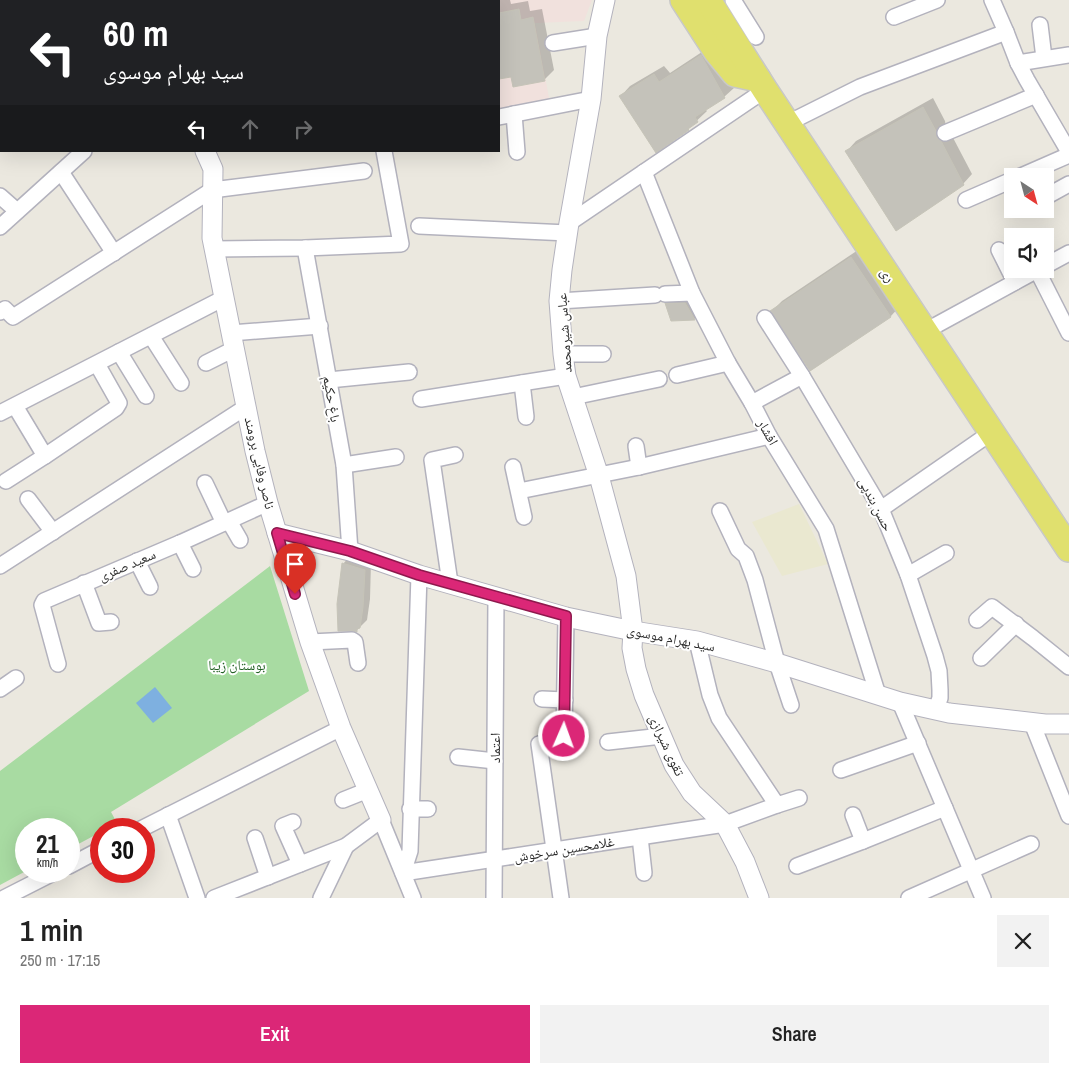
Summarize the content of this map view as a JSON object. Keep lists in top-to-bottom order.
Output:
{
  "streets": {
    "main road": ["ری"],
    "street": [
      "عباس شیرمحمد",
      "باغ حکیم",
      "افشار",
      "ناصر وفایی برومند",
      "حسن بندپی",
      "سعید صفری",
      "سید بهرام موسوی",
      "تقوی شیرازی",
      "اعتماد",
      "غلامحسین سرخوش"
    ]
  },
  "crossings": [
    ["عباس شیرمحمد", "سید بهرام موسوی"],
    ["عباس شیرمحمد", "تقوی شیرازی"],
    ["باغ حکیم", "سید بهرام موسوی"],
    ["افشار", "سید بهرام موسوی"],
    ["ناصر وفایی برومند", "سعید صفری"],
    ["ناصر وفایی برومند", "سید بهرام موسوی"],
    ["حسن بندپی", "سید بهرام موسوی"],
    ["سید بهرام موسوی", "تقوی شیرازی"],
    ["سید بهرام موسوی", "اعتماد"],
    ["تقوی شیرازی", "غلامحسین سرخوش"],
    ["اعتماد", "غلامحسین سرخوش"]
  ],
  "parks": ["بوستان زیبا"],
  "north": "bottom right",
  "page": {
    "turn": ["60 m", "سید بهرام موسوی"],
    "speed": "21 km/h",
    "limit": "30",
    "heading": ["1 min", "250 m · 17:15"],
    "buttons": ["Exit", "Share"]
  }
}
